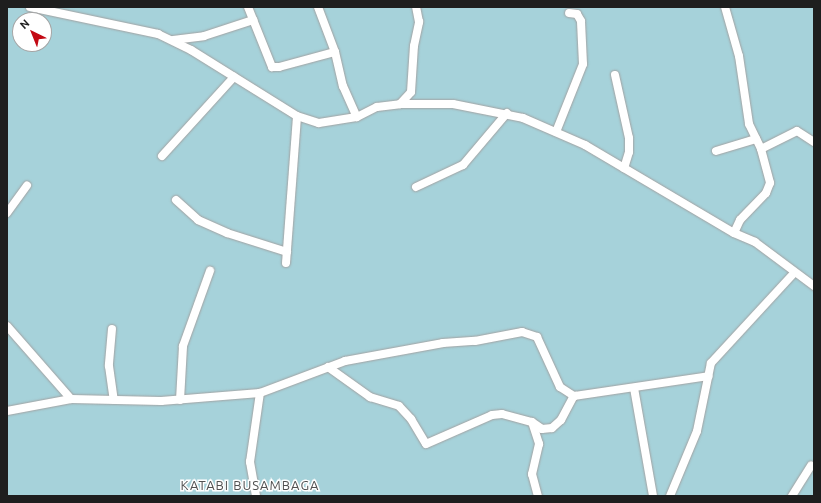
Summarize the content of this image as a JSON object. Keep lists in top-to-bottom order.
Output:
{
  "districts": ["KATABI BUSAMBAGA"],
  "north": "top left"
}
